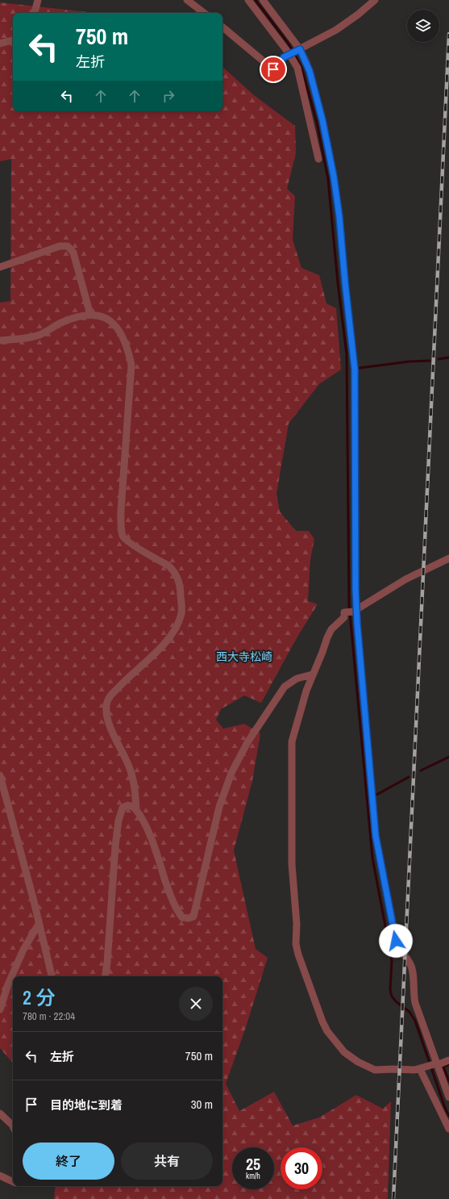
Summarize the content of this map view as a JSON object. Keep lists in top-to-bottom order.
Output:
{
  "districts": ["西大寺松崎"],
  "page": {
    "turn": ["750 m", "左折"],
    "heading": ["2 分", "780 m · 22:04"],
    "list": [
      {
        "name": "左折",
        "value": "750 m"
      },
      {
        "name": "目的地に到着",
        "value": "30 m"
      }
    ],
    "buttons": ["終了", "共有"],
    "speed": "25 km/h",
    "limit": "30"
  }
}
